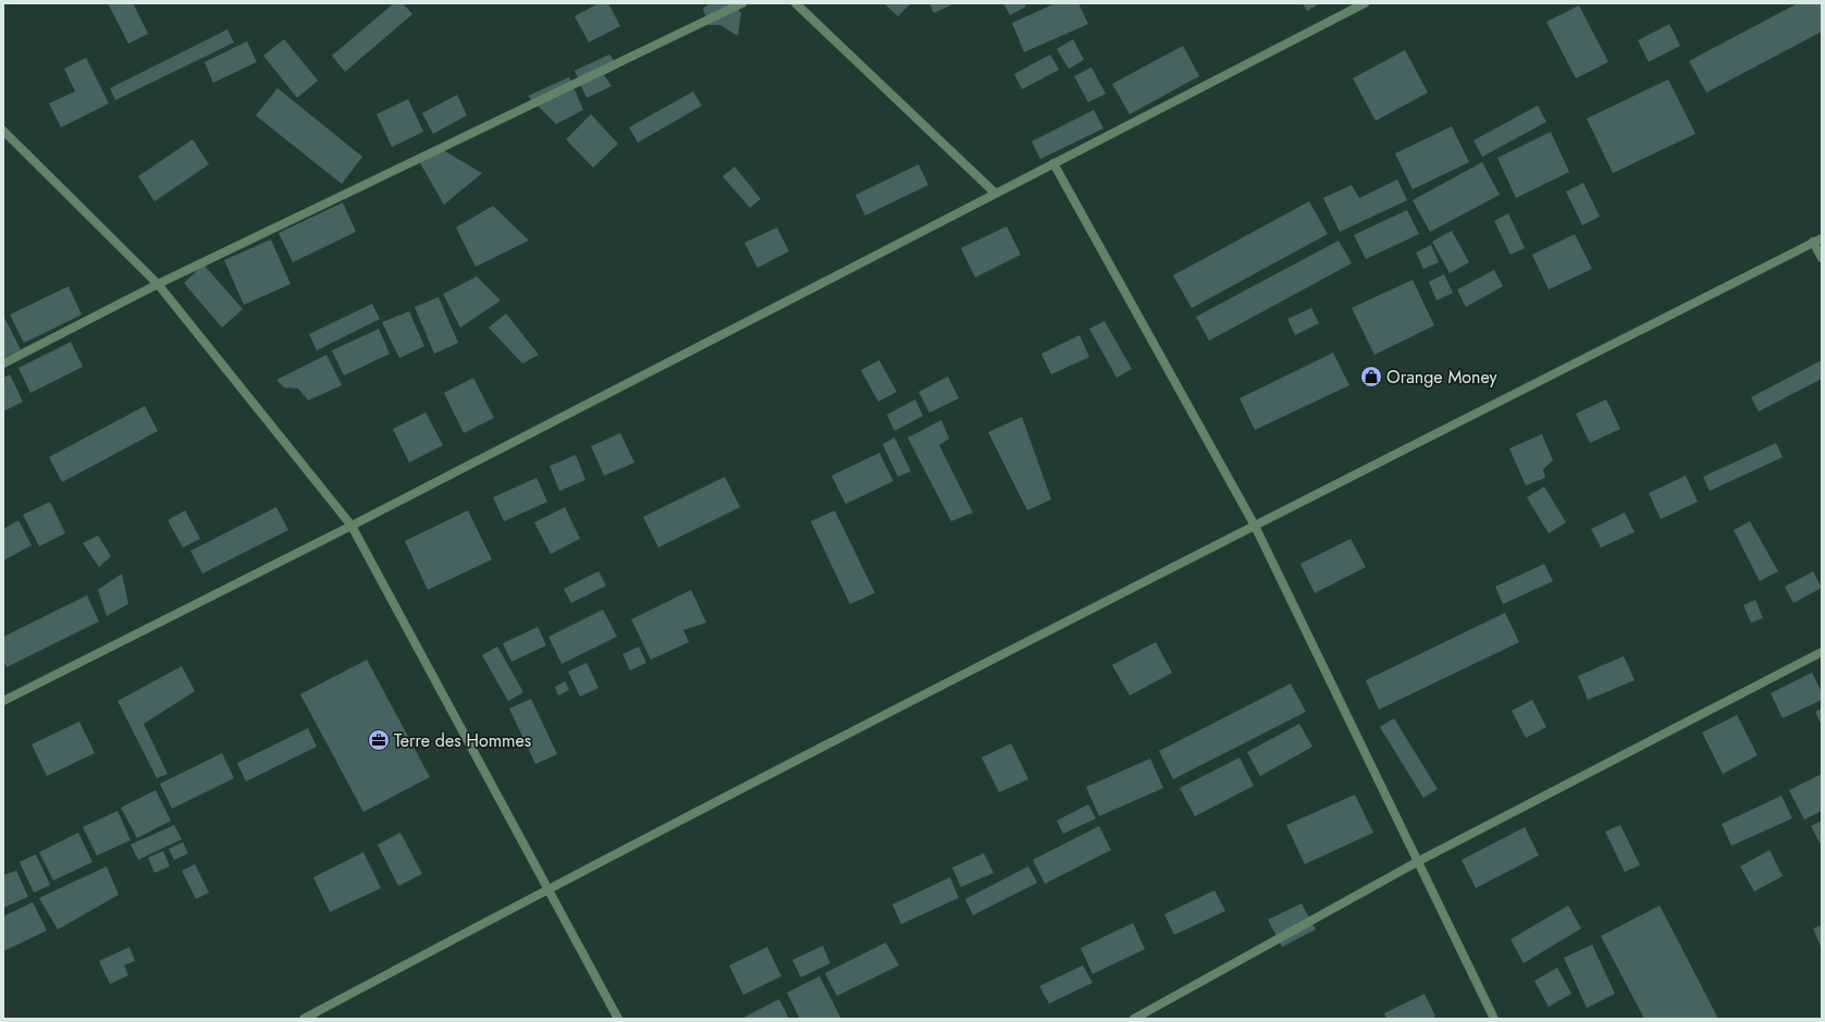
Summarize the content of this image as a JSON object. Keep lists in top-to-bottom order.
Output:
{
  "places": {
    "shop": ["Orange Money"],
    "office": ["Terre des Hommes"]
  }
}
